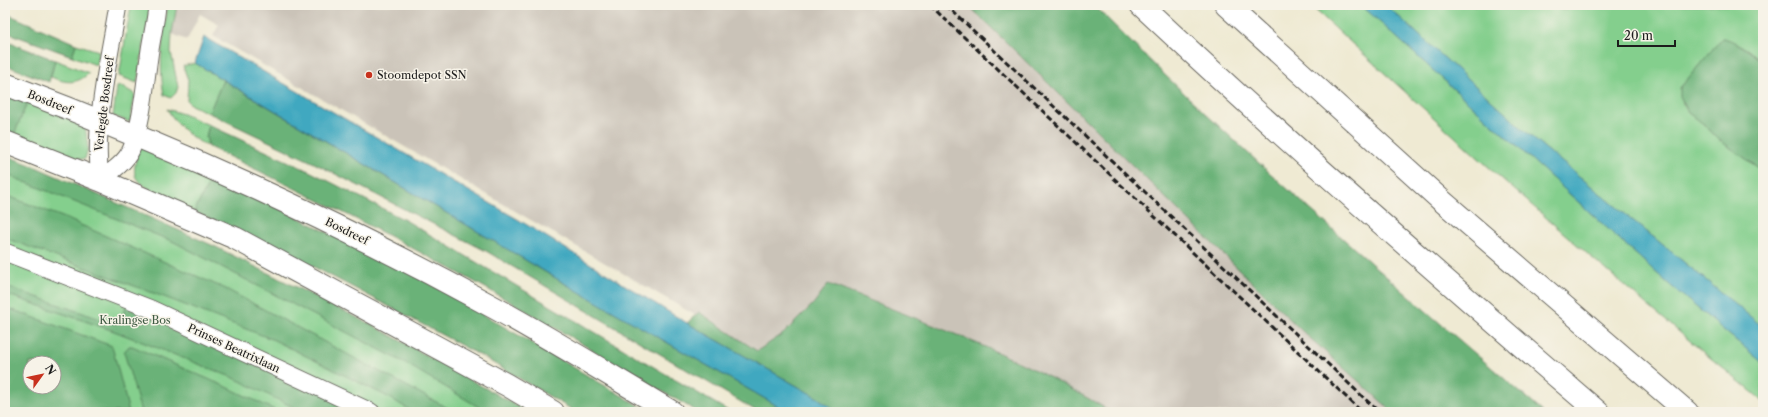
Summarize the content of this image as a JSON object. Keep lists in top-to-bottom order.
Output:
{
  "streets": {
    "highway": ["Bosdreef"],
    "street": ["Verlegde Bosdreef", "Prinses Beatrixlaan"]
  },
  "crossings": [
    ["Bosdreef", "Verlegde Bosdreef"]
  ],
  "parks": ["Kralingse Bos"],
  "places": ["Stoomdepot SSN"],
  "scale_bar": "20 m",
  "north": "top right"
}
